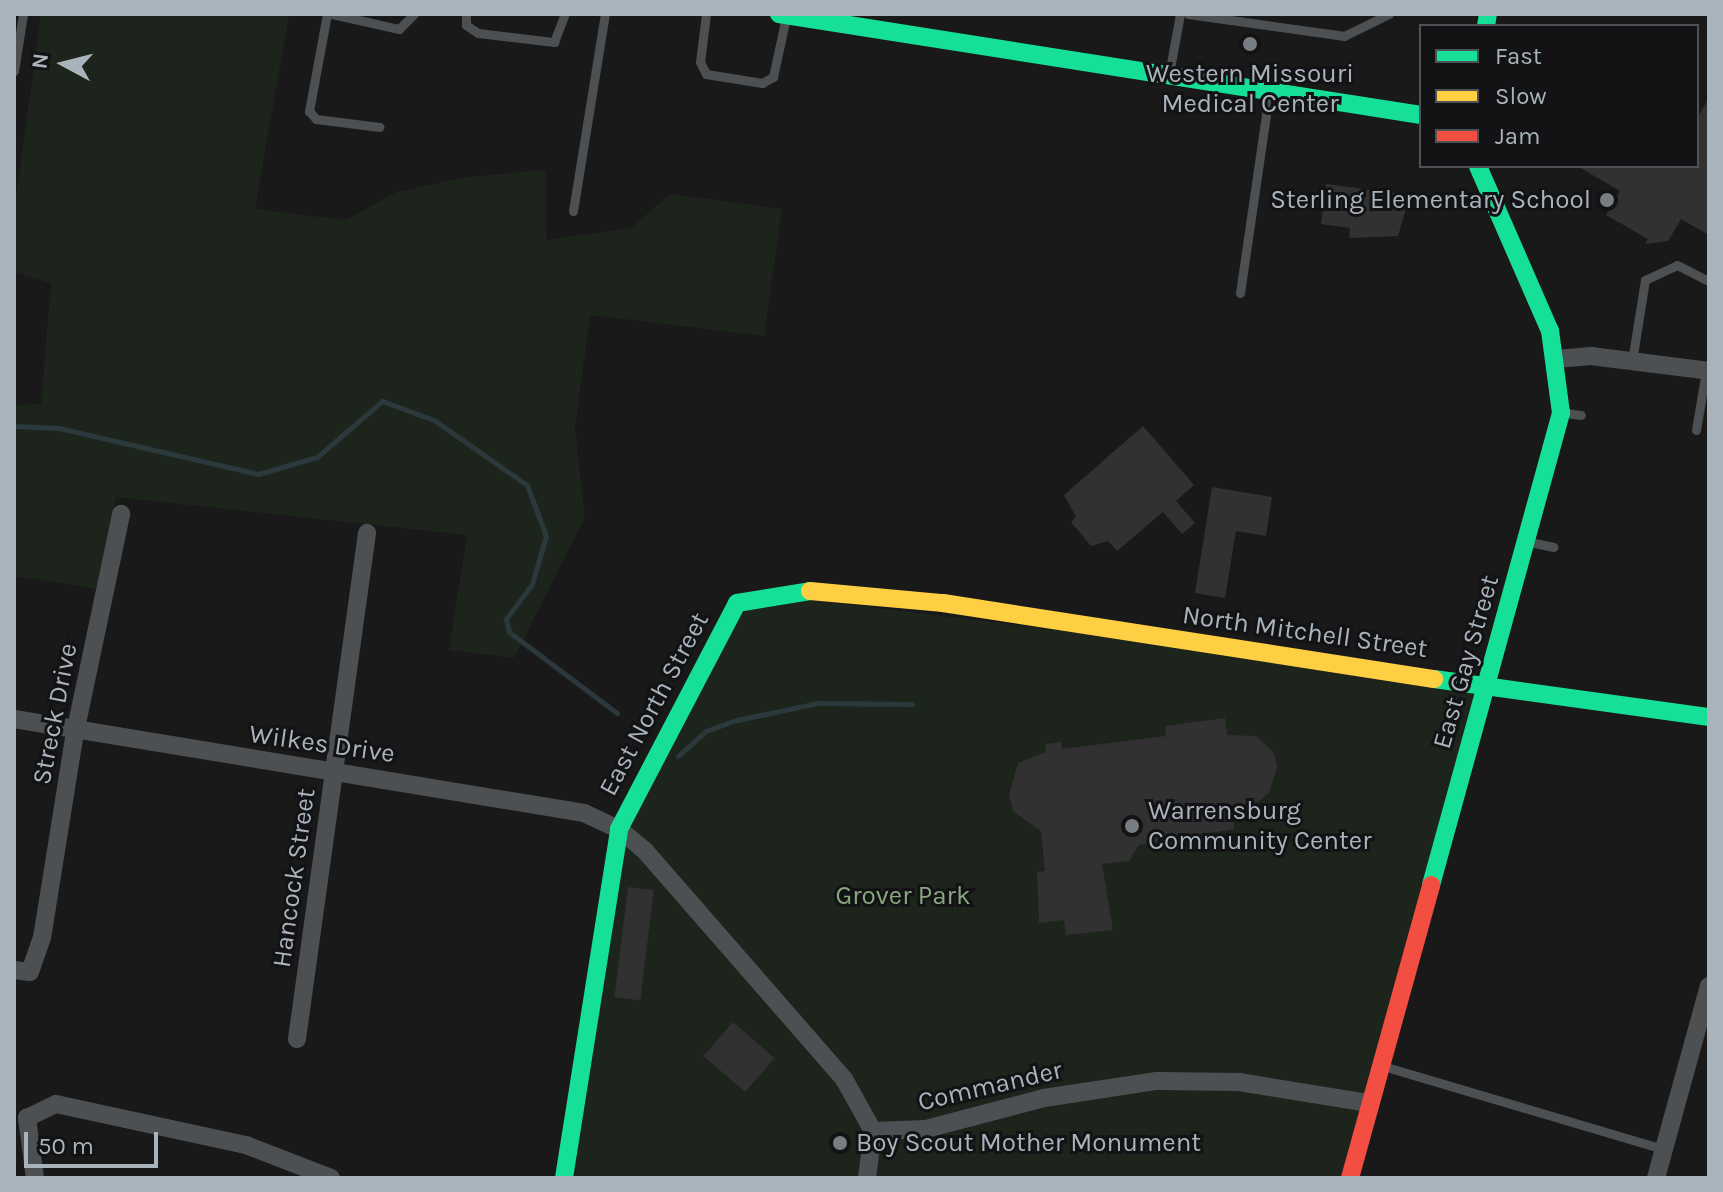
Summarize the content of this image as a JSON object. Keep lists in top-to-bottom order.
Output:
{
  "streets": {
    "main road": ["North Mitchell Street", "East Gay Street", "East North Street"],
    "street": [
      "Streck Drive",
      "Wilkes Drive",
      "Hancock Street",
      "Commander"
    ]
  },
  "crossings": [
    ["North Mitchell Street", "East Gay Street"],
    ["North Mitchell Street", "East North Street"],
    ["East Gay Street", "Commander"],
    ["East North Street", "Wilkes Drive"],
    ["Streck Drive", "Wilkes Drive"],
    ["Wilkes Drive", "Hancock Street"]
  ],
  "parks": ["Grover Park"],
  "places": [
    "Western Missouri Medical Center",
    "Sterling Elementary School",
    "Warrensburg Community Center",
    "Boy Scout Mother Monument"
  ],
  "legend": ["Fast", "Slow", "Jam"],
  "scale_bar": "50 m",
  "north": "left"
}
